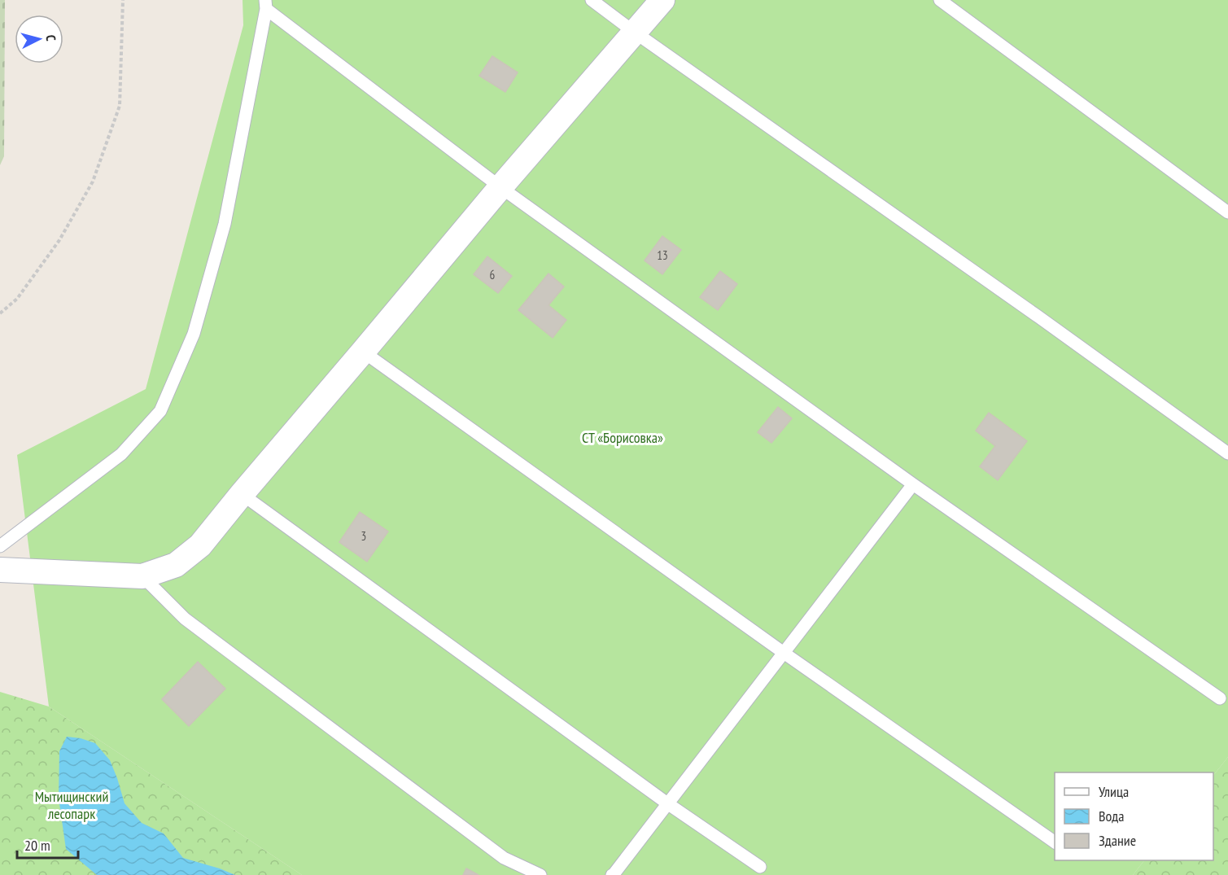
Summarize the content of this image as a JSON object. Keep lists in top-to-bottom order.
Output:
{
  "parks": ["СТ «Борисовка»", "Мытищинский лесопарк"],
  "house_numbers": ["13", "6", "3"],
  "legend": ["Улица", "Вода", "Здание"],
  "scale_bar": "20 m",
  "north": "right"
}
